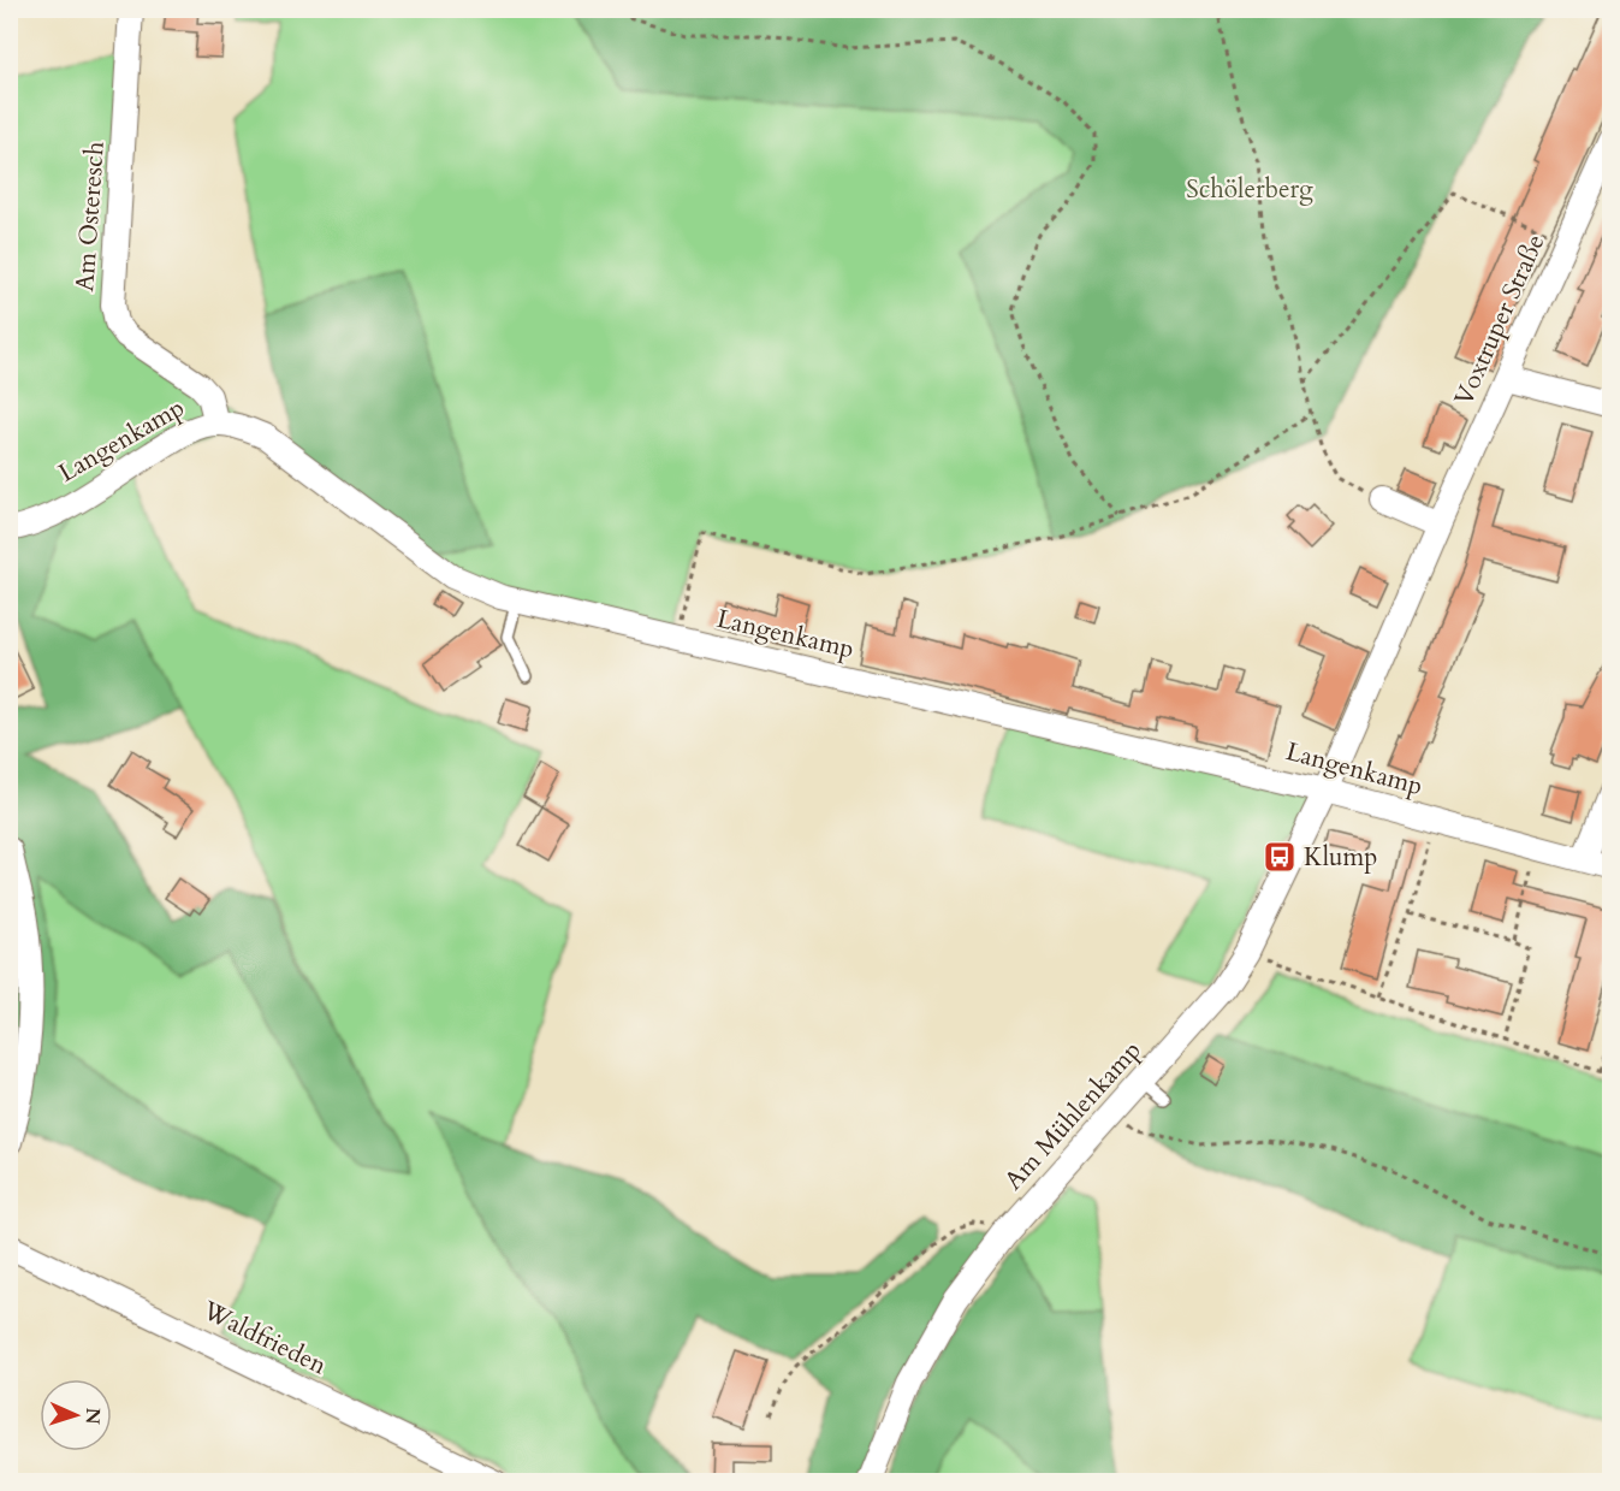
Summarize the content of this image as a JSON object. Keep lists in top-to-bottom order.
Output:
{
  "streets": {
    "street": [
      "Am Osteresch",
      "Voxtruper Straße",
      "Langenkamp",
      "Am Mühlenkamp",
      "Waldfrieden"
    ]
  },
  "crossings": [
    ["Am Osteresch", "Langenkamp"],
    ["Voxtruper Straße", "Langenkamp"],
    ["Voxtruper Straße", "Am Mühlenkamp"],
    ["Langenkamp", "Am Mühlenkamp"]
  ],
  "parks": ["Schölerberg"],
  "places": {
    "bus stop": ["Klump"]
  },
  "north": "right"
}
